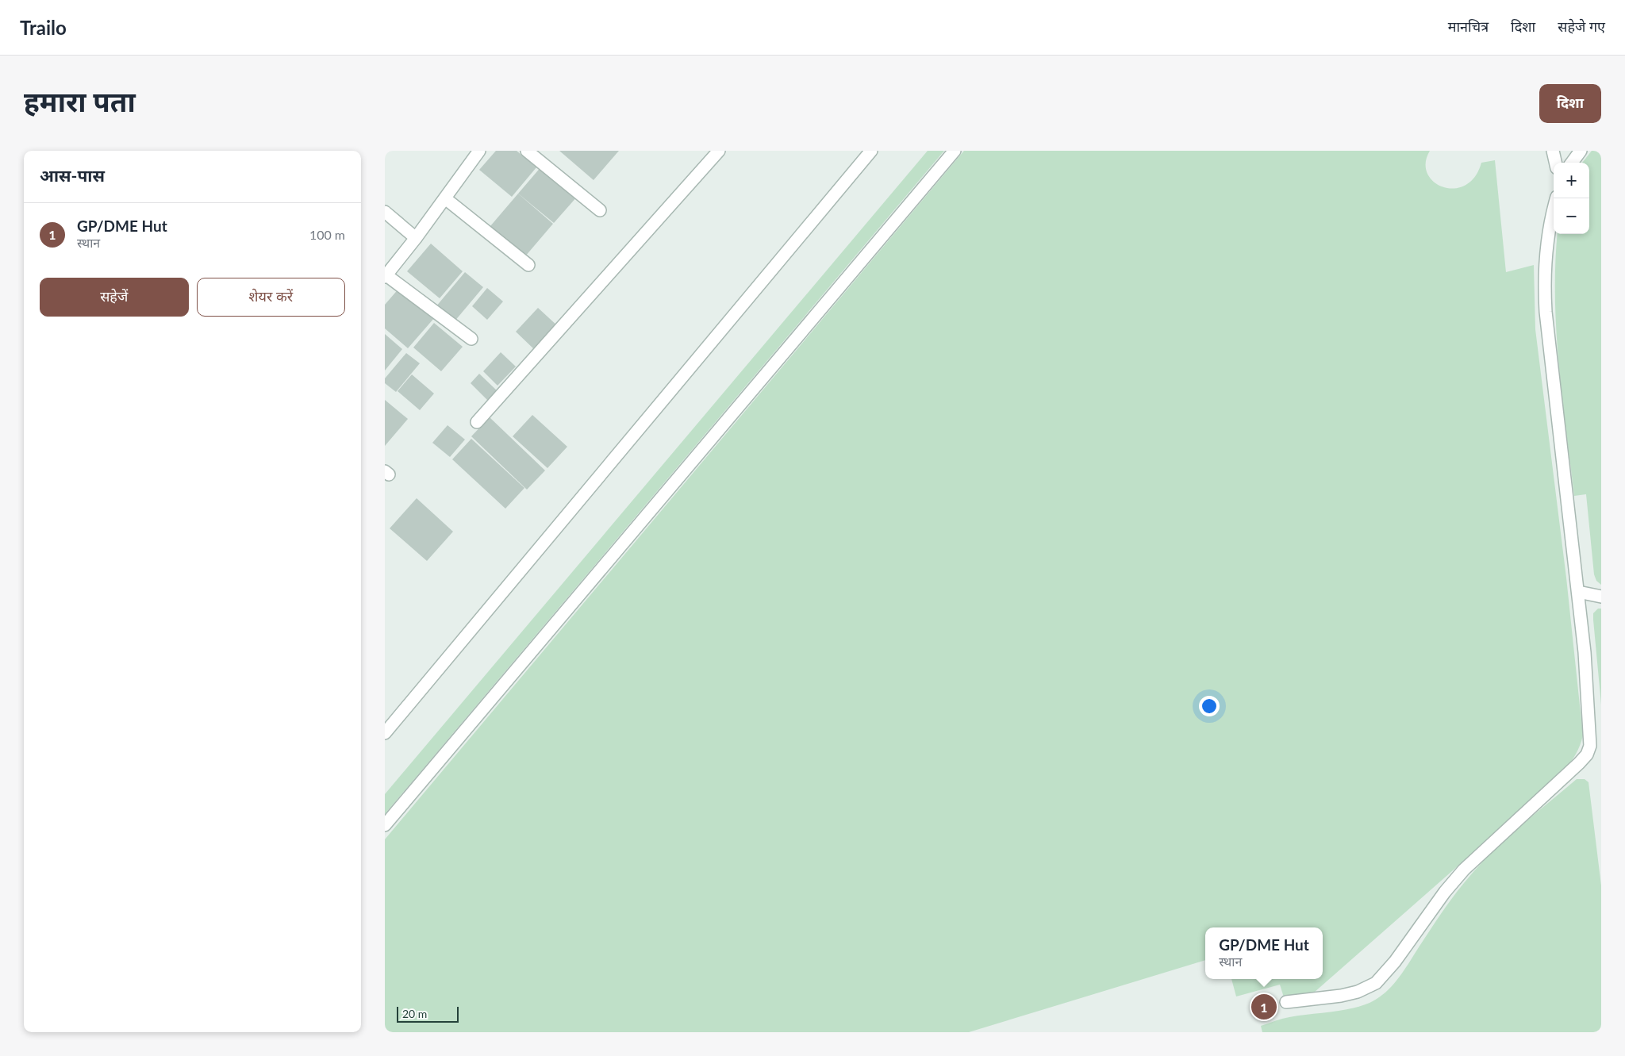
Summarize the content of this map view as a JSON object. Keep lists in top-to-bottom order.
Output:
{
  "scale_bar": "20 m",
  "page": {
    "header": "Trailo",
    "nav": ["मानचित्र", "दिशा", "सहेजे गए"],
    "title": "हमारा पता",
    "buttons": [
      "दिशा",
      ["सहेजें", "शेयर करें"]
    ],
    "heading": "आस-पास",
    "map_buttons": ["+", "−"],
    "list": [
      {
        "mark": "1",
        "name": "GP/DME Hut",
        "note": "स्थान",
        "value": "100 m"
      }
    ],
    "popup": ["GP/DME Hut", "स्थान"],
    "pins": "1",
    "scale": "20 m"
  }
}
